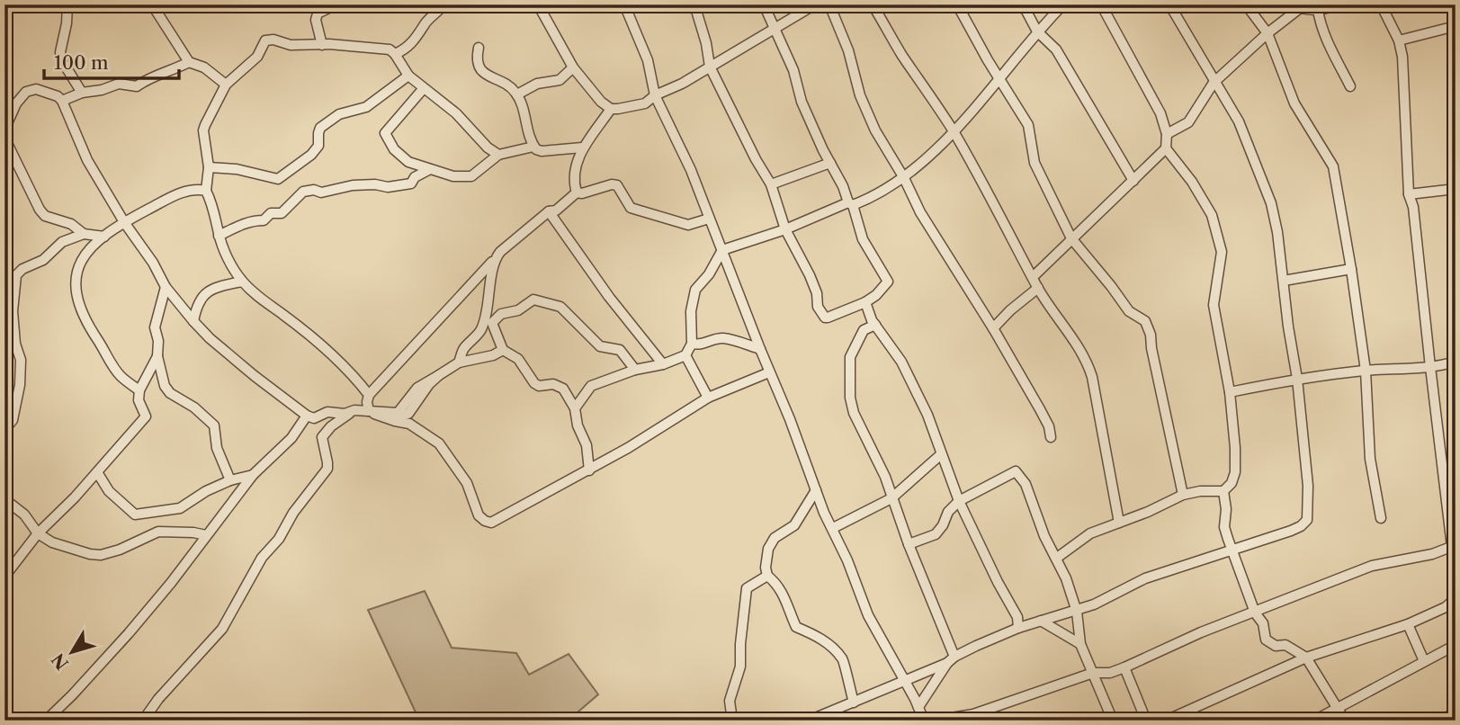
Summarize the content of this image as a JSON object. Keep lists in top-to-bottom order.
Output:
{
  "scale_bar": "100 m",
  "north": "bottom left"
}
